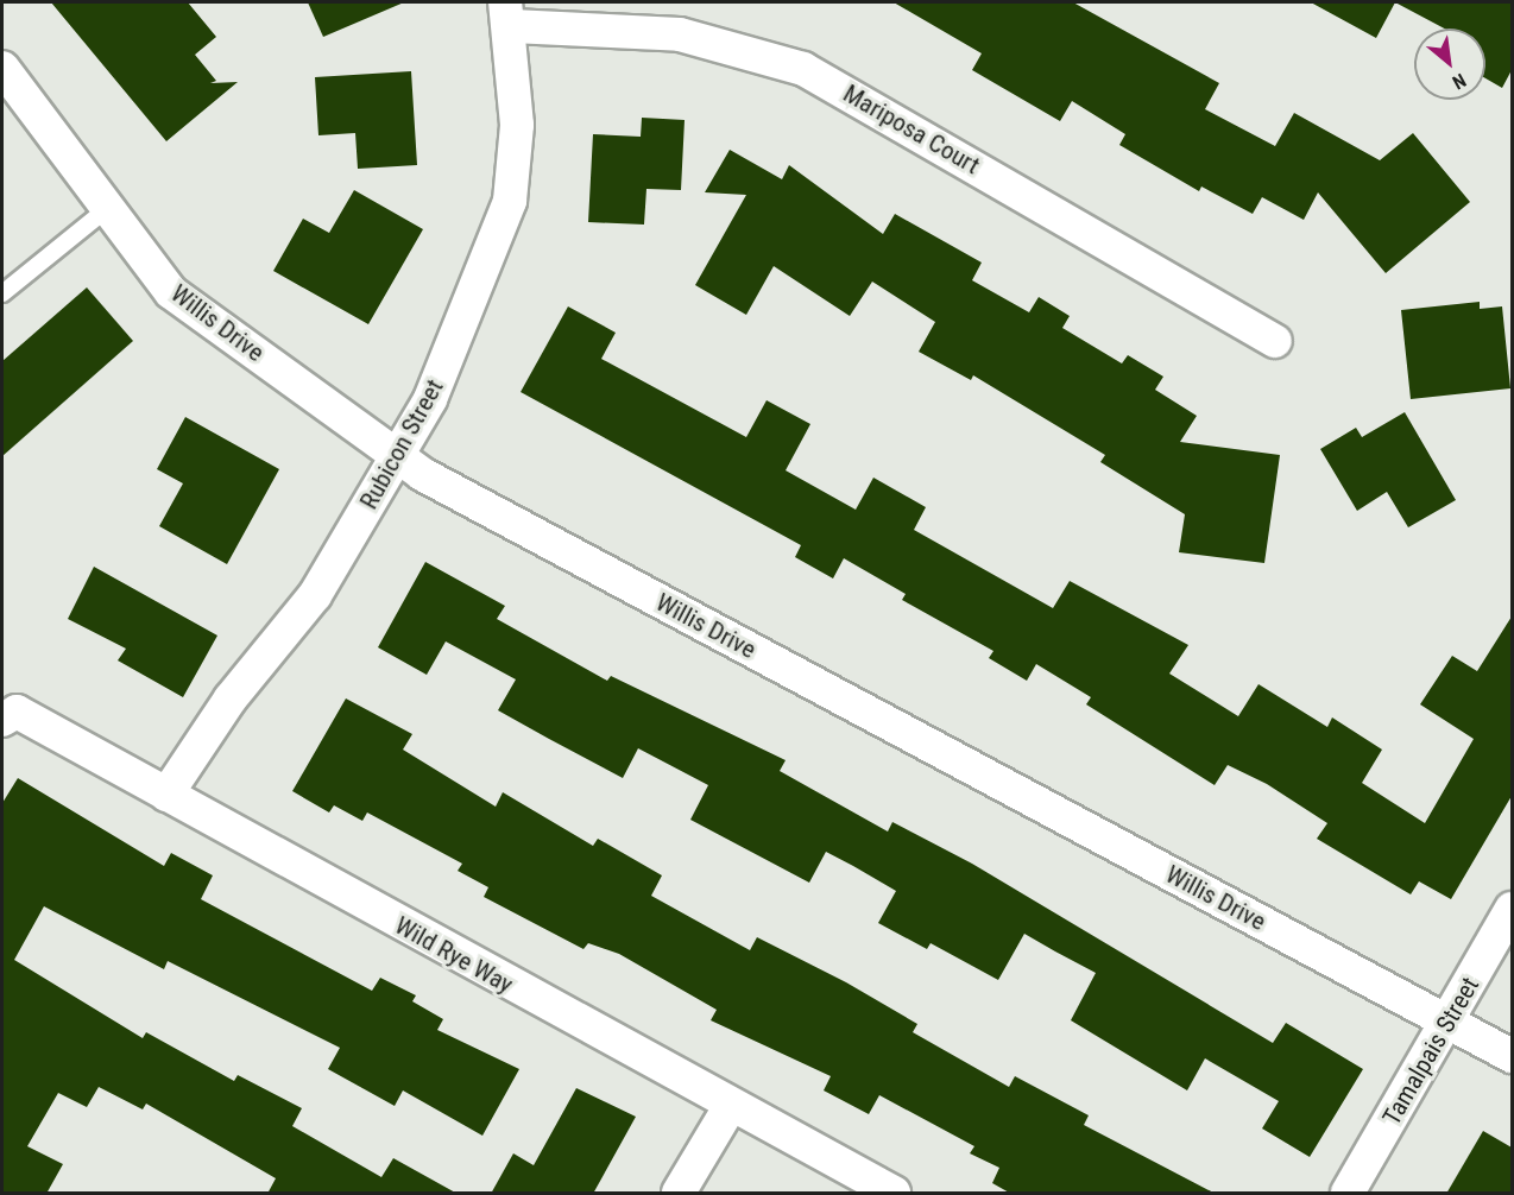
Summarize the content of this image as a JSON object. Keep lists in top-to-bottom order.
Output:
{
  "streets": {
    "street": [
      "Mariposa Court",
      "Willis Drive",
      "Rubicon Street",
      "Wild Rye Way",
      "Tamalpais Street"
    ]
  },
  "crossings": [
    ["Mariposa Court", "Rubicon Street"],
    ["Willis Drive", "Rubicon Street"],
    ["Willis Drive", "Tamalpais Street"],
    ["Rubicon Street", "Wild Rye Way"]
  ],
  "north": "bottom right"
}
